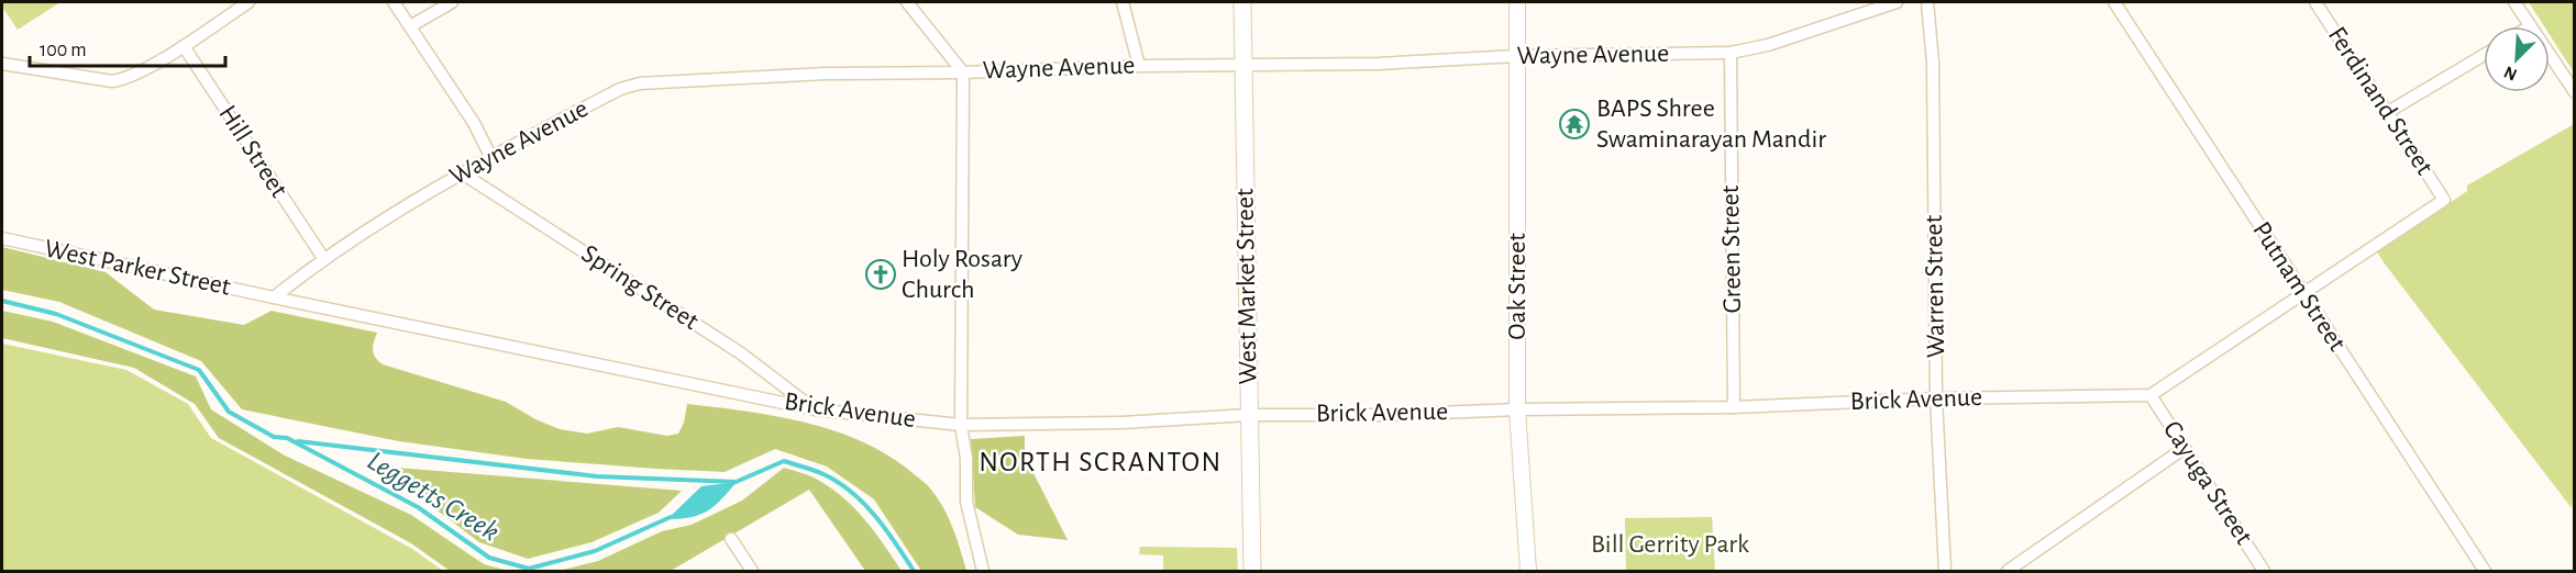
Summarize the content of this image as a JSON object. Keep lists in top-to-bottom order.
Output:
{
  "streets": {
    "main road": ["West Market Street"],
    "street": [
      "Wayne Avenue",
      "Ferdinand Street",
      "Hill Street",
      "Green Street",
      "West Parker Street",
      "Oak Street",
      "Warren Street",
      "Putnam Street",
      "Spring Street",
      "Brick Avenue",
      "Cayuga Street"
    ]
  },
  "crossings": [
    ["Wayne Avenue", "Hill Street"],
    ["Wayne Avenue", "Green Street"],
    ["Wayne Avenue", "West Parker Street"],
    ["Wayne Avenue", "West Market Street"],
    ["Wayne Avenue", "Oak Street"],
    ["Wayne Avenue", "Spring Street"],
    ["Wayne Avenue", "Brick Avenue"],
    ["Ferdinand Street", "Putnam Street"],
    ["Green Street", "Brick Avenue"],
    ["West Parker Street", "Brick Avenue"],
    ["West Market Street", "Brick Avenue"],
    ["Oak Street", "Brick Avenue"],
    ["Warren Street", "Brick Avenue"],
    ["Spring Street", "Brick Avenue"],
    ["Brick Avenue", "Cayuga Street"]
  ],
  "districts": ["NORTH SCRANTON"],
  "water": ["Leggetts Creek"],
  "parks": ["Bill Gerrity Park"],
  "places": {
    "temple": ["BAPS Shree Swaminarayan Mandir"],
    "church": ["Holy Rosary Church"]
  },
  "scale_bar": "100 m",
  "north": "bottom left"
}
